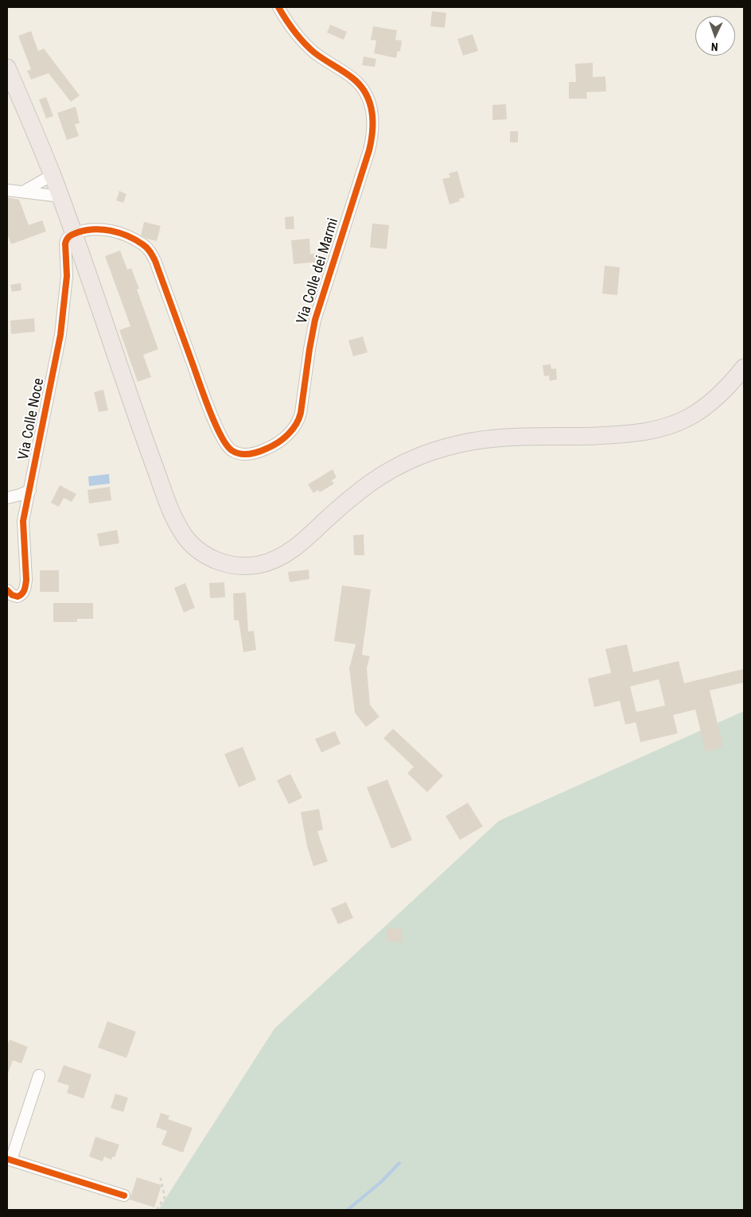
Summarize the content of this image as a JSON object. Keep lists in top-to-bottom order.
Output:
{
  "streets": {
    "street": ["Via Colle dei Marmi", "Via Colle Noce"]
  },
  "crossings": [
    ["Via Colle dei Marmi", "Via Colle Noce"]
  ],
  "north": "bottom"
}
